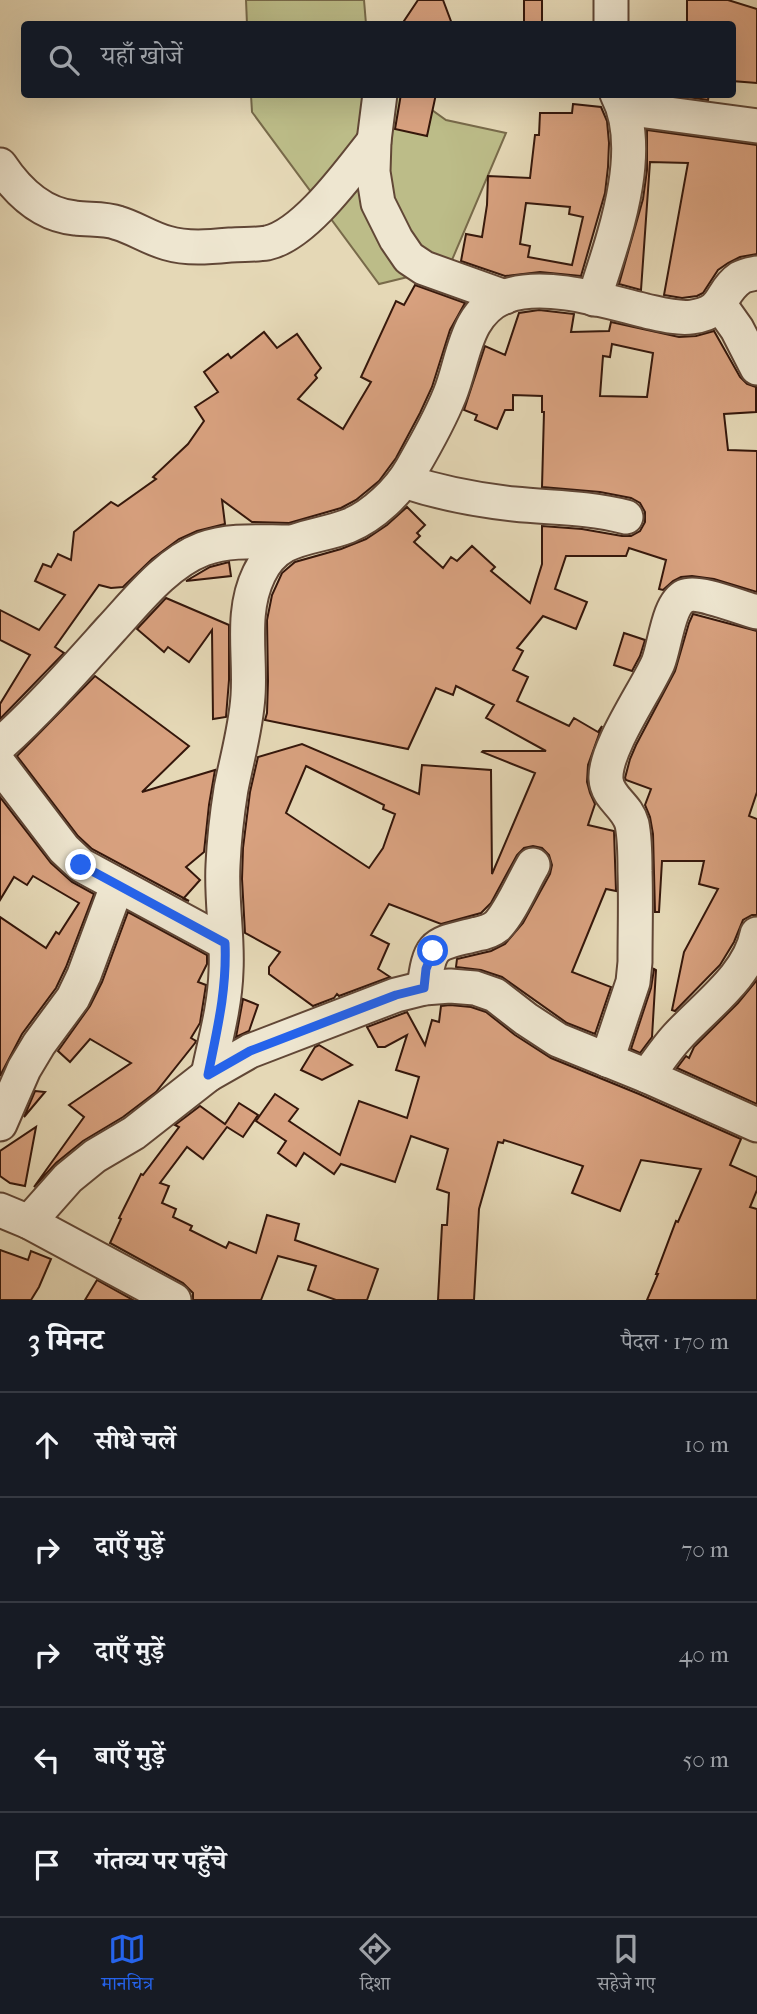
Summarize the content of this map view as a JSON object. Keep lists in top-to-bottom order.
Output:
{
  "page": {
    "search": "यहाँ खोजें",
    "heading": ["3 मिनट", "पैदल · 170 m"],
    "list": [
      ["सीधे चलें", "10 m"],
      ["दाएँ मुड़ें", "70 m"],
      ["दाएँ मुड़ें", "40 m"],
      ["बाएँ मुड़ें", "50 m"],
      "गंतव्य पर पहुँचे"
    ],
    "nav": ["मानचित्र", "दिशा", "सहेजे गए"]
  }
}
